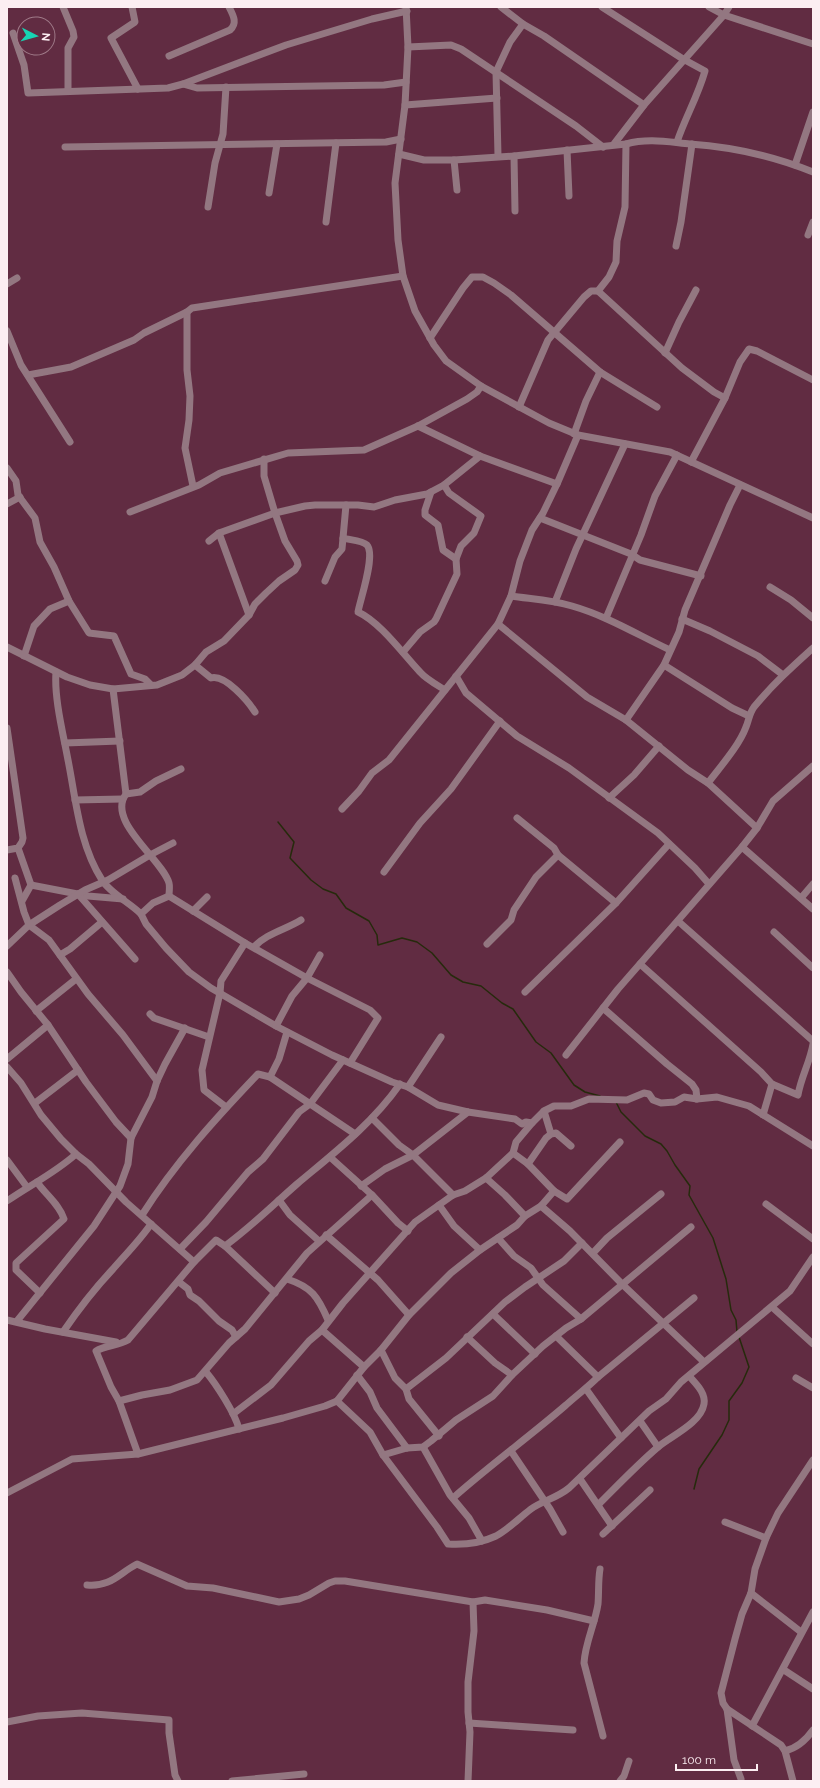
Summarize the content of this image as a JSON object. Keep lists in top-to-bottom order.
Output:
{
  "scale_bar": "100 m",
  "north": "right"
}
